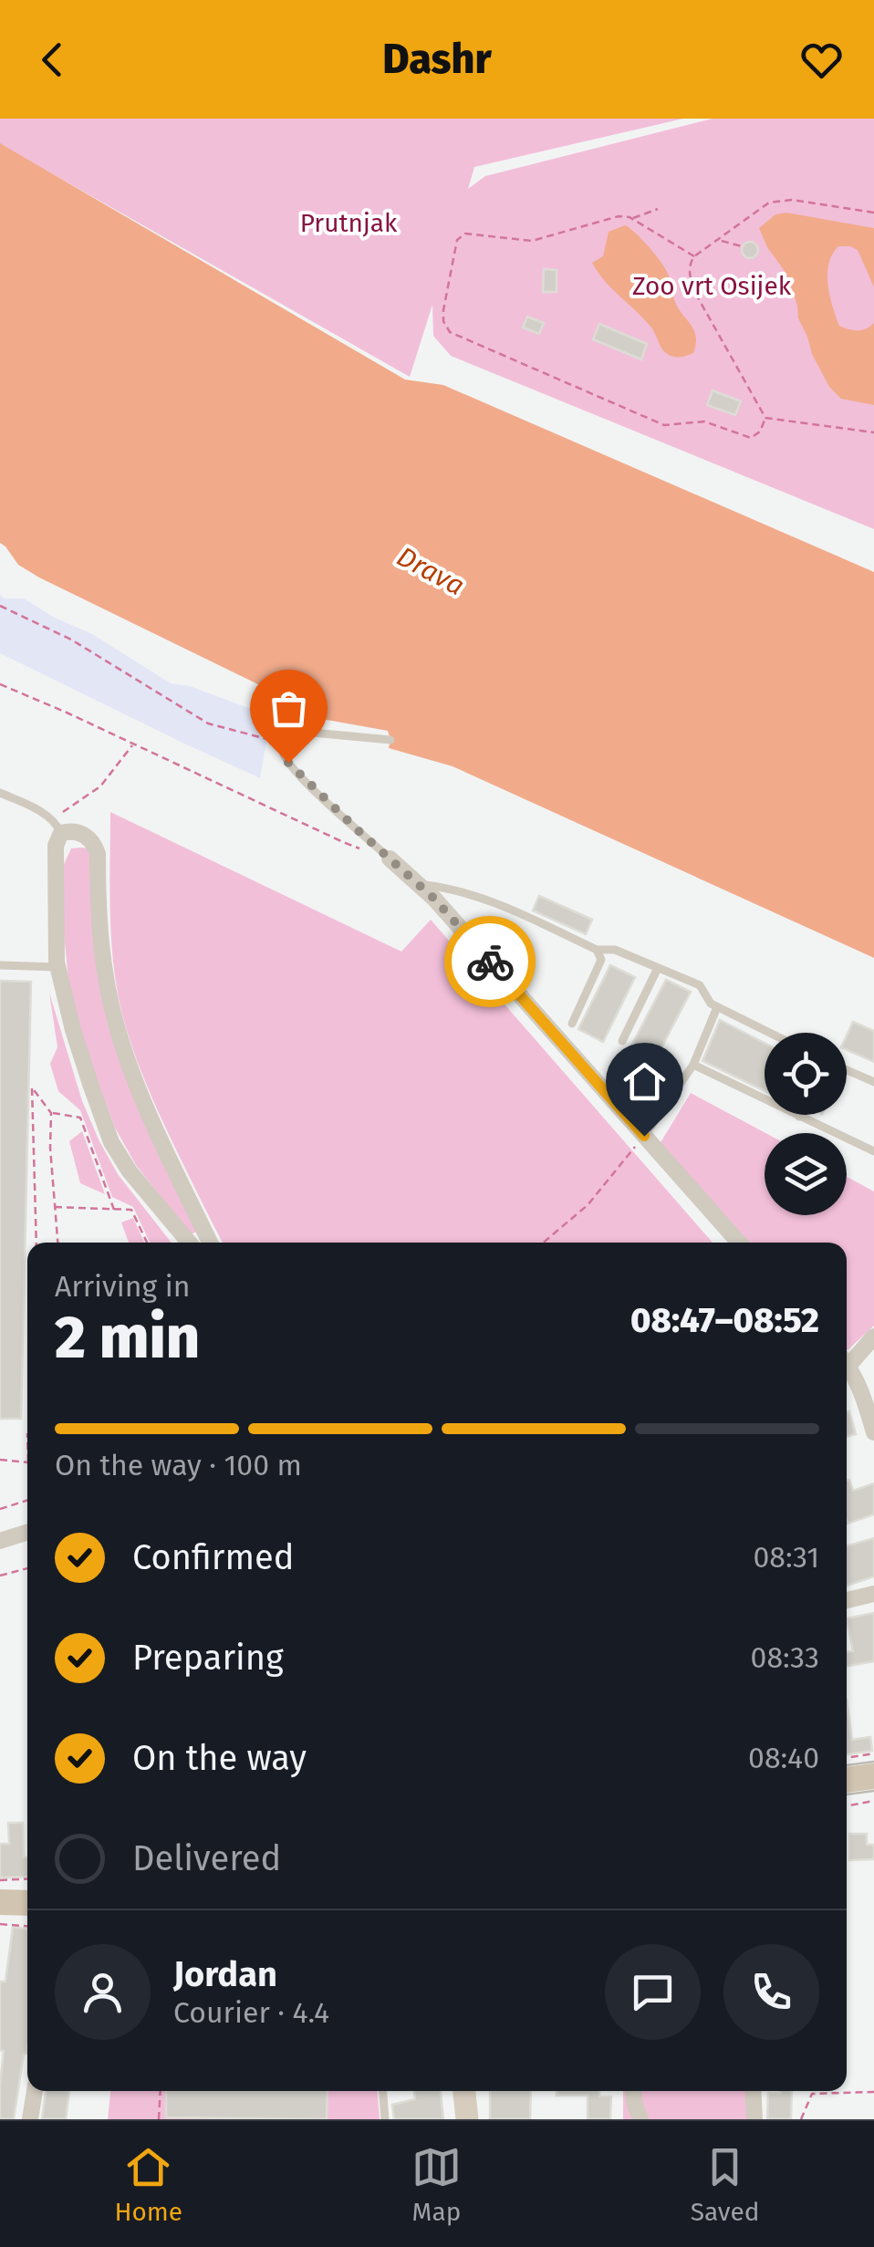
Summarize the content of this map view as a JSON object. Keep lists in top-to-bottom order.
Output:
{
  "water": ["Drava"],
  "parks": ["Prutnjak", "Zoo vrt Osijek"],
  "page": {
    "header": "Dashr",
    "heading": ["2 min", "Arriving in", "08:47–08:52"],
    "panel": ["Jordan", "Courier · 4.4"],
    "bar": "On the way · 100 m",
    "list": [
      ["Confirmed", "08:31"],
      ["Preparing", "08:33"],
      ["On the way", "08:40"],
      "Delivered"
    ],
    "tabs": ["Home", "Map", "Saved"]
  }
}
